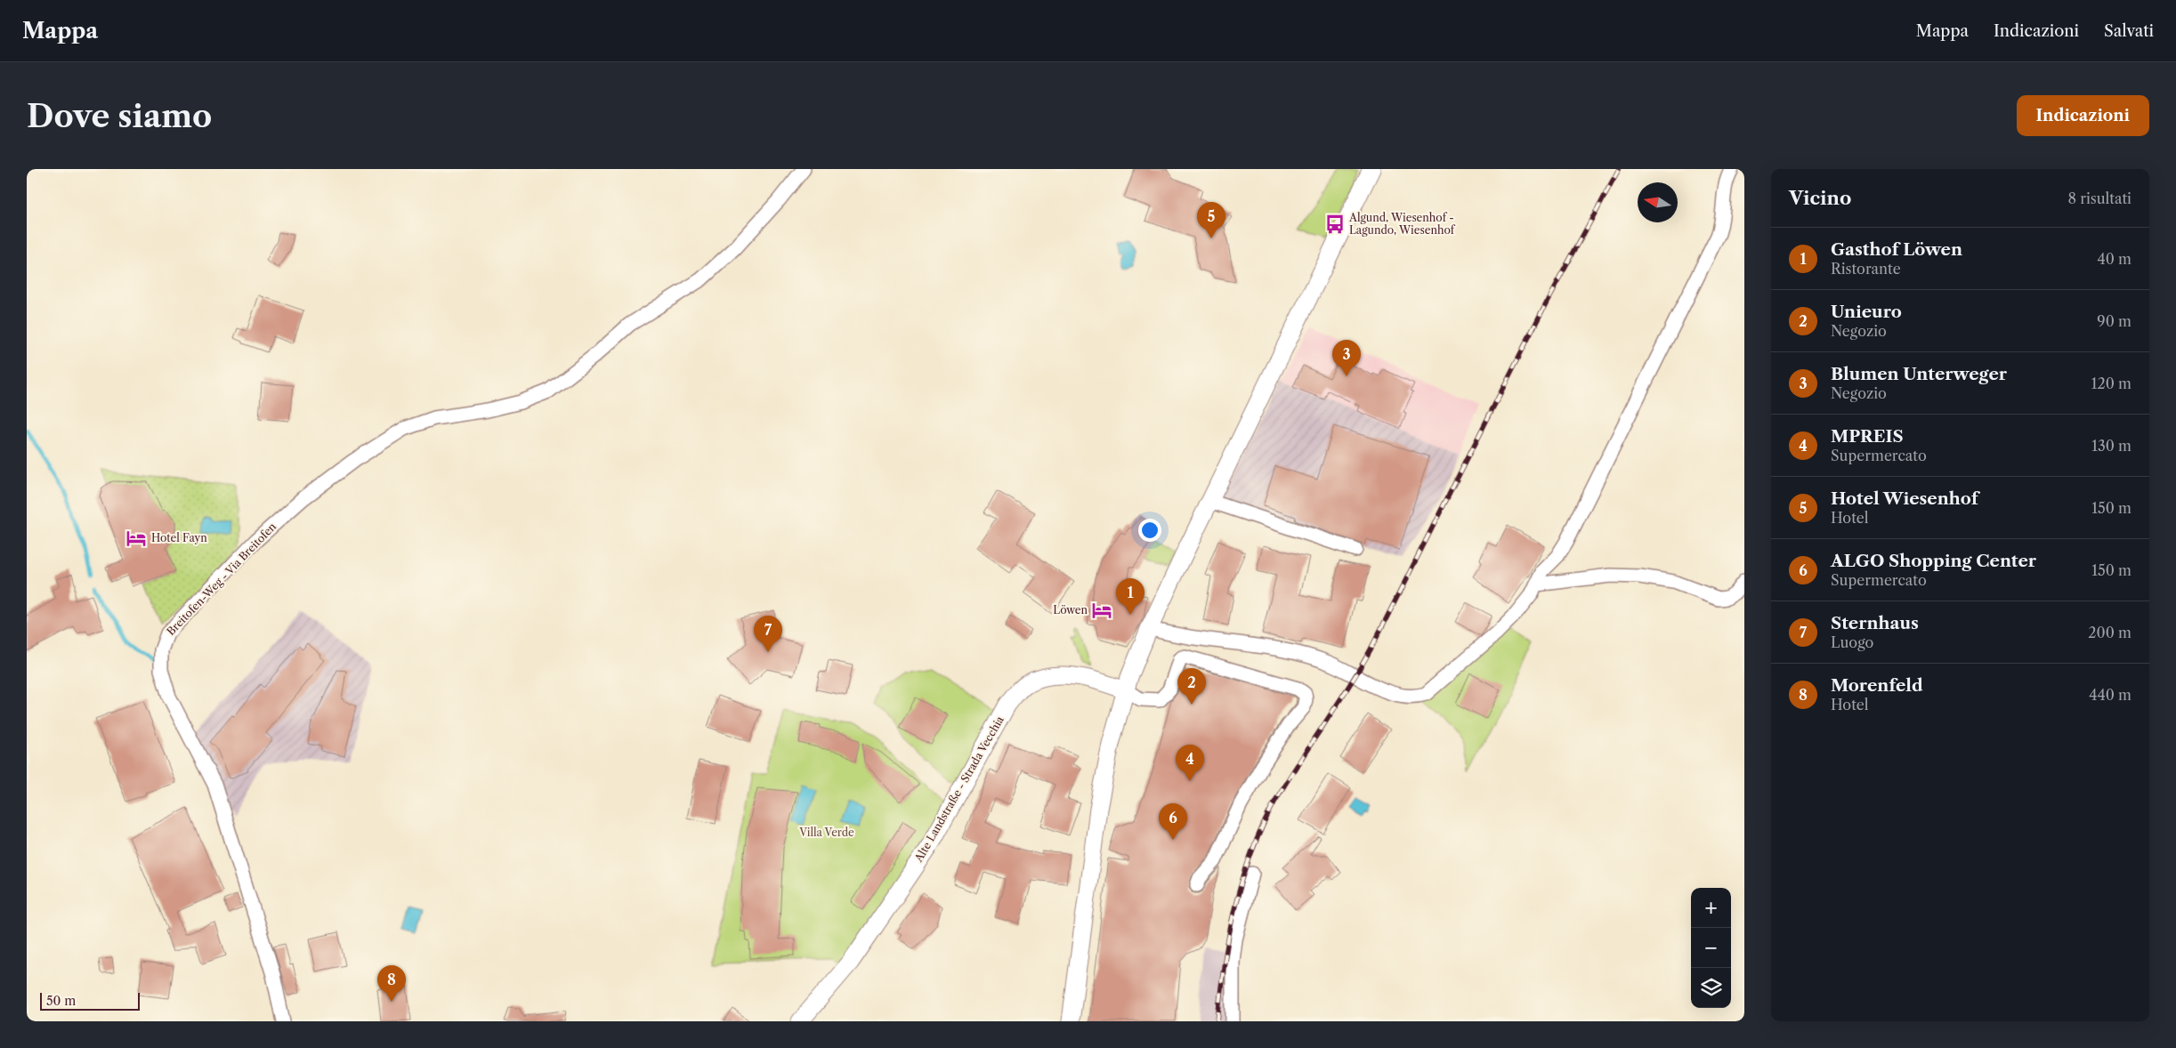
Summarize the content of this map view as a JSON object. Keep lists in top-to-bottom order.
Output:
{
  "streets": {
    "main road": ["Alte Landstraße - Strada Vecchia"],
    "street": ["Breitofen-Weg - Via Breitofen"]
  },
  "parks": ["Villa Verde"],
  "places": {
    "bus stop": ["Algund, Wiesenhof - Lagundo, Wiesenhof"],
    "hotel": ["Hotel Fayn", "Löwen"]
  },
  "scale_bar": "50 m",
  "north": "left",
  "page": {
    "header": "Mappa",
    "nav": ["Mappa", "Indicazioni", "Salvati"],
    "buttons": "Indicazioni",
    "title": "Dove siamo",
    "heading": ["Vicino", "8 risultati"],
    "pins": [
      "5",
      "3",
      "1",
      "7",
      "2",
      "4",
      "6",
      "8"
    ],
    "list": [
      {
        "mark": "1",
        "name": "Gasthof Löwen",
        "note": "Ristorante",
        "value": "40 m"
      },
      {
        "mark": "2",
        "name": "Unieuro",
        "note": "Negozio",
        "value": "90 m"
      },
      {
        "mark": "3",
        "name": "Blumen Unterweger",
        "note": "Negozio",
        "value": "120 m"
      },
      {
        "mark": "4",
        "name": "MPREIS",
        "note": "Supermercato",
        "value": "130 m"
      },
      {
        "mark": "5",
        "name": "Hotel Wiesenhof",
        "note": "Hotel",
        "value": "150 m"
      },
      {
        "mark": "6",
        "name": "ALGO Shopping Center",
        "note": "Supermercato",
        "value": "150 m"
      },
      {
        "mark": "7",
        "name": "Sternhaus",
        "note": "Luogo",
        "value": "200 m"
      },
      {
        "mark": "8",
        "name": "Morenfeld",
        "note": "Hotel",
        "value": "440 m"
      }
    ],
    "map_buttons": ["+", "−"],
    "scale": "50 m"
  }
}
